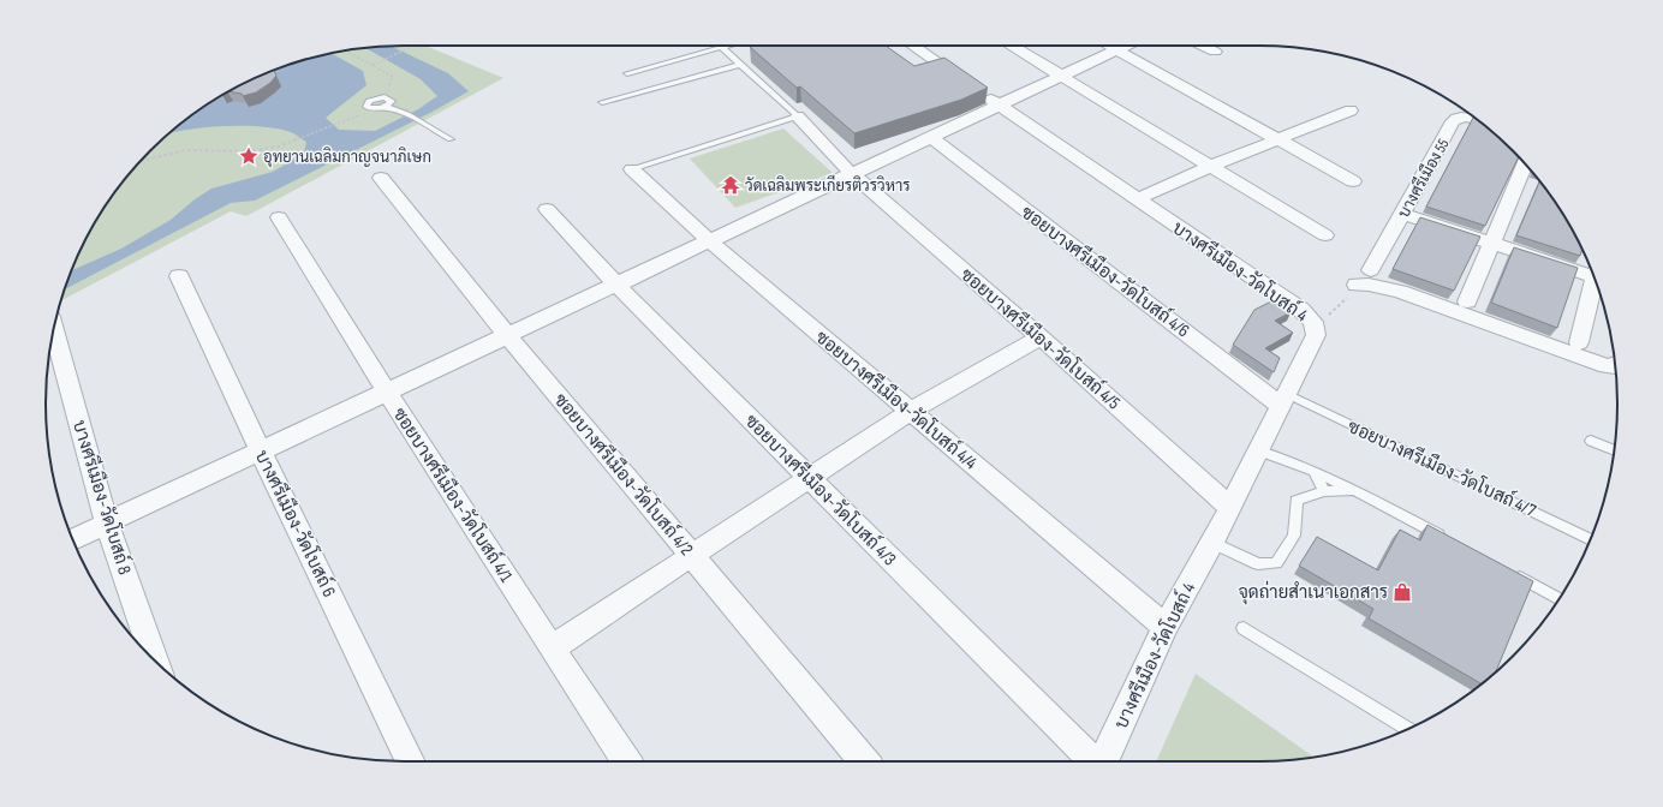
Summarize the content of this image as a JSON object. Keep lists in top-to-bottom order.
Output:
{
  "streets": {
    "street": [
      "บางศรีเมือง 55",
      "ซอยบางศรีเมือง-วัดโบสถ์ 4/6",
      "บางศรีเมือง-วัดโบสถ์ 4",
      "ซอยบางศรีเมือง-วัดโบสถ์ 4/5",
      "ซอยบางศรีเมือง-วัดโบสถ์ 4/4",
      "ซอยบางศรีเมือง-วัดโบสถ์ 4/2",
      "ซอยบางศรีเมือง-วัดโบสถ์ 4/3",
      "ซอยบางศรีเมือง-วัดโบสถ์ 4/1",
      "บางศรีเมือง-วัดโบสถ์ 8",
      "บางศรีเมือง-วัดโบสถ์ 6"
    ],
    "lane": ["ซอยบางศรีเมือง-วัดโบสถ์ 4/7"]
  },
  "crossings": [
    ["ซอยบางศรีเมือง-วัดโบสถ์ 4/6", "บางศรีเมือง-วัดโบสถ์ 4"],
    ["ซอยบางศรีเมือง-วัดโบสถ์ 4/6", "ซอยบางศรีเมือง-วัดโบสถ์ 4/7"],
    ["บางศรีเมือง-วัดโบสถ์ 4", "ซอยบางศรีเมือง-วัดโบสถ์ 4/5"],
    ["บางศรีเมือง-วัดโบสถ์ 4", "ซอยบางศรีเมือง-วัดโบสถ์ 4/4"],
    ["บางศรีเมือง-วัดโบสถ์ 4", "ซอยบางศรีเมือง-วัดโบสถ์ 4/7"]
  ],
  "places": {
    "place": ["อุทยานเฉลิมกาญจนาภิเษก"],
    "temple": ["วัดเฉลิมพระเกียรติวรวิหาร"],
    "shop": ["จุดถ่ายสำเนาเอกสาร"]
  }
}
